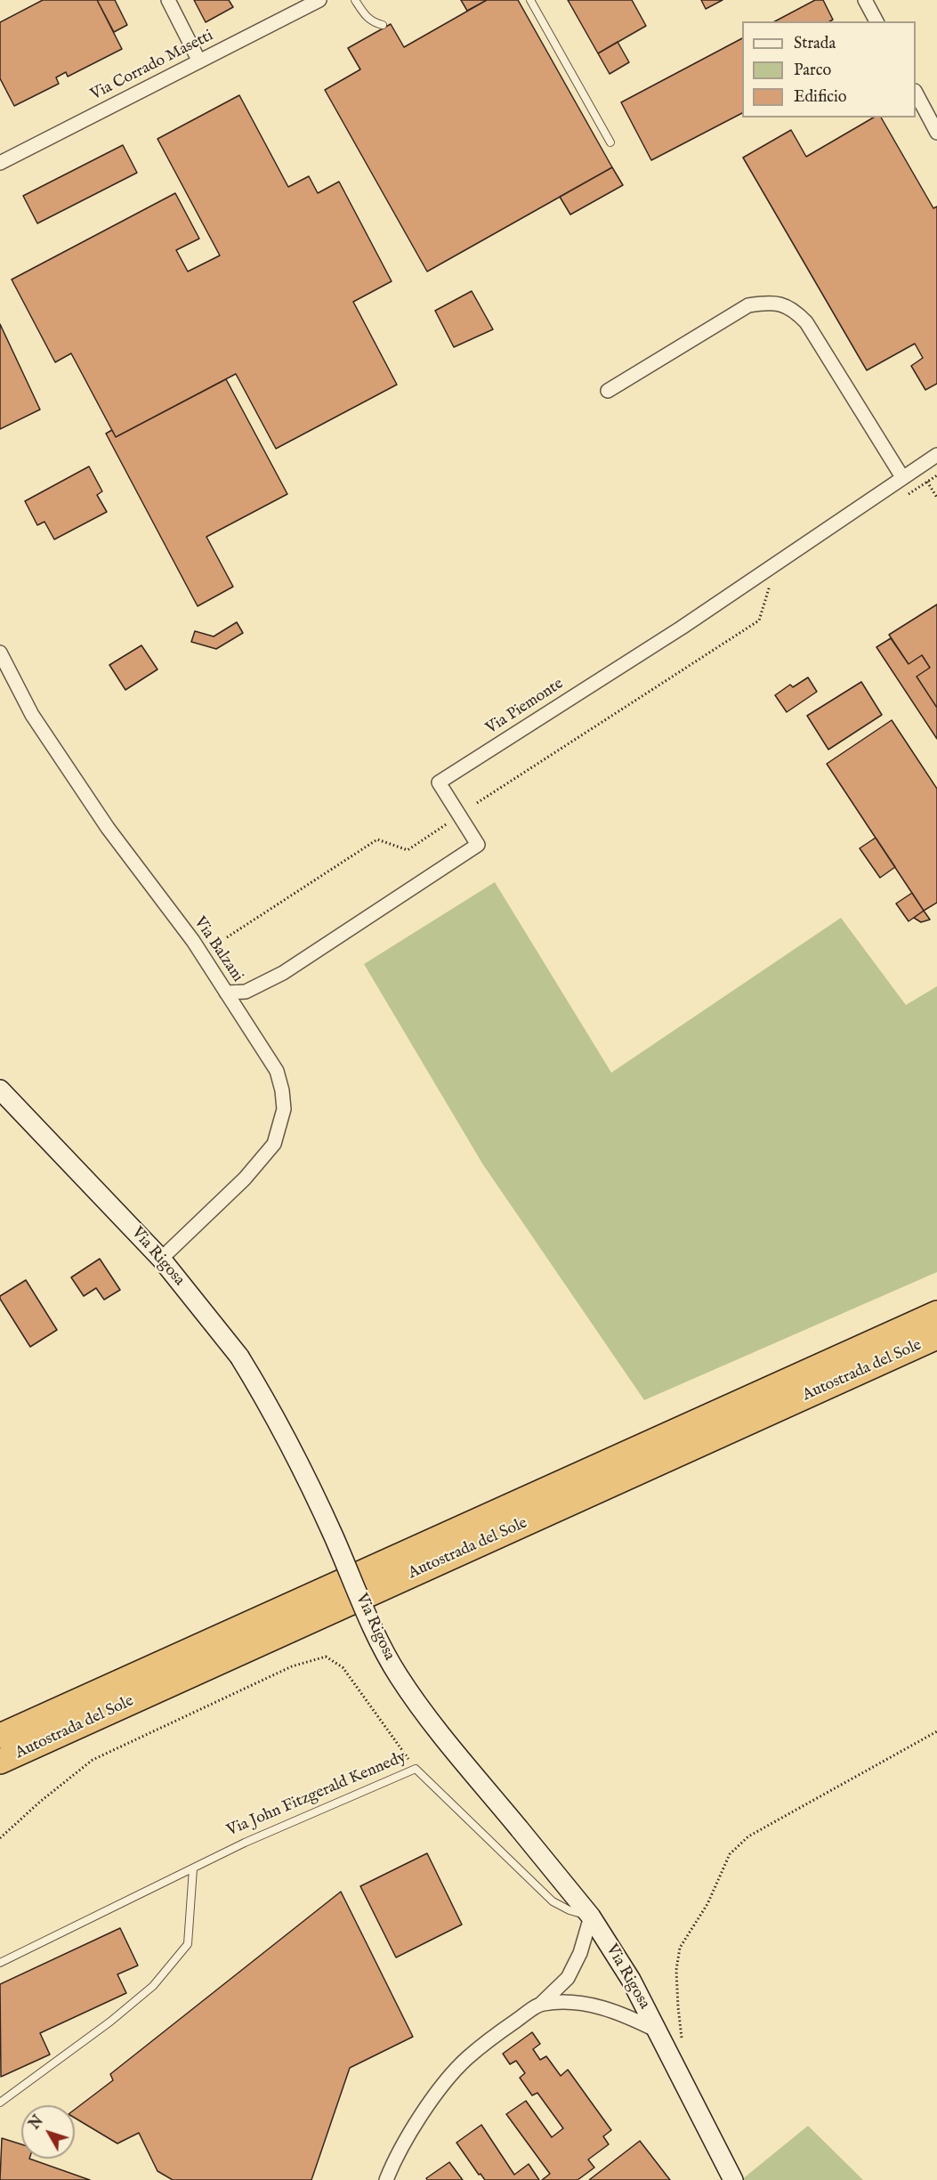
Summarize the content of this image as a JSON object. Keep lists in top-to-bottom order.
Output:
{
  "streets": {
    "highway": ["Autostrada del Sole"],
    "main road": ["Via Rigosa"],
    "street": ["Via Corrado Masetti", "Via Piemonte", "Via Balzani"],
    "lane": ["Via John Fitzgerald Kennedy"]
  },
  "crossings": [
    ["Via Piemonte", "Via Balzani"],
    ["Via Balzani", "Via Rigosa"],
    ["Via Rigosa", "Via John Fitzgerald Kennedy"]
  ],
  "legend": ["Strada", "Parco", "Edificio"],
  "north": "top left"
}
